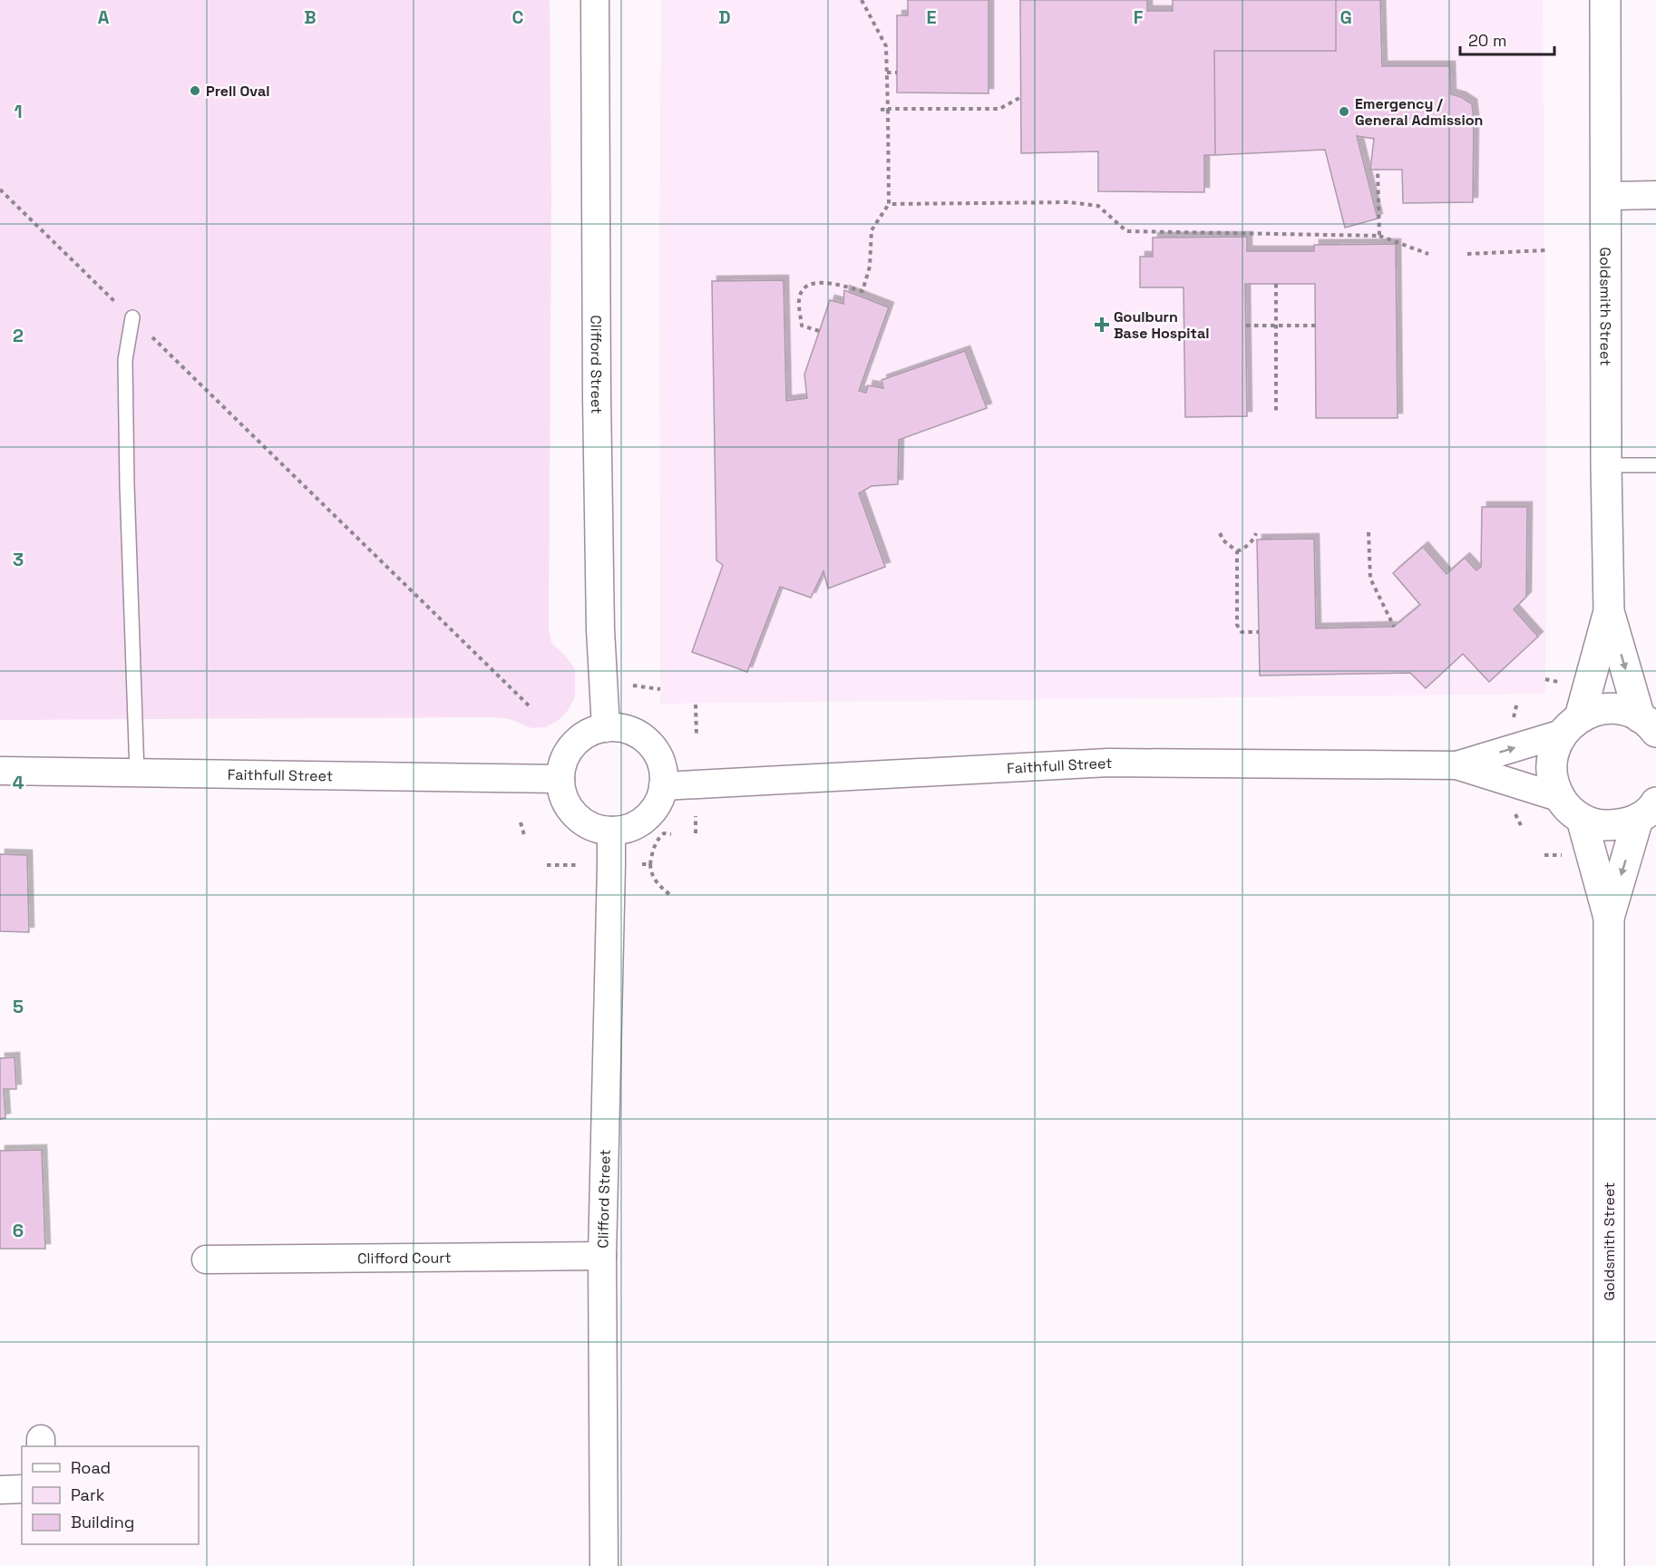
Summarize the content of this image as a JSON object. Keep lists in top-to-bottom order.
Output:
{
  "streets": {
    "main road": ["Goldsmith Street"],
    "street": ["Clifford Street", "Faithfull Street", "Clifford Court"]
  },
  "crossings": [
    ["Goldsmith Street", "Faithfull Street"],
    ["Clifford Street", "Faithfull Street"],
    ["Clifford Street", "Clifford Court"]
  ],
  "places": {
    "other": ["Prell Oval", "Emergency / General Admission"],
    "health": ["Goulburn Base Hospital"]
  },
  "legend": ["Road", "Park", "Building"],
  "scale_bar": "20 m",
  "grid": {
    "columns": [
      "A",
      "B",
      "C",
      "D",
      "E",
      "F",
      "G"
    ],
    "rows": [
      "1",
      "2",
      "3",
      "4",
      "5",
      "6"
    ]
  }
}
